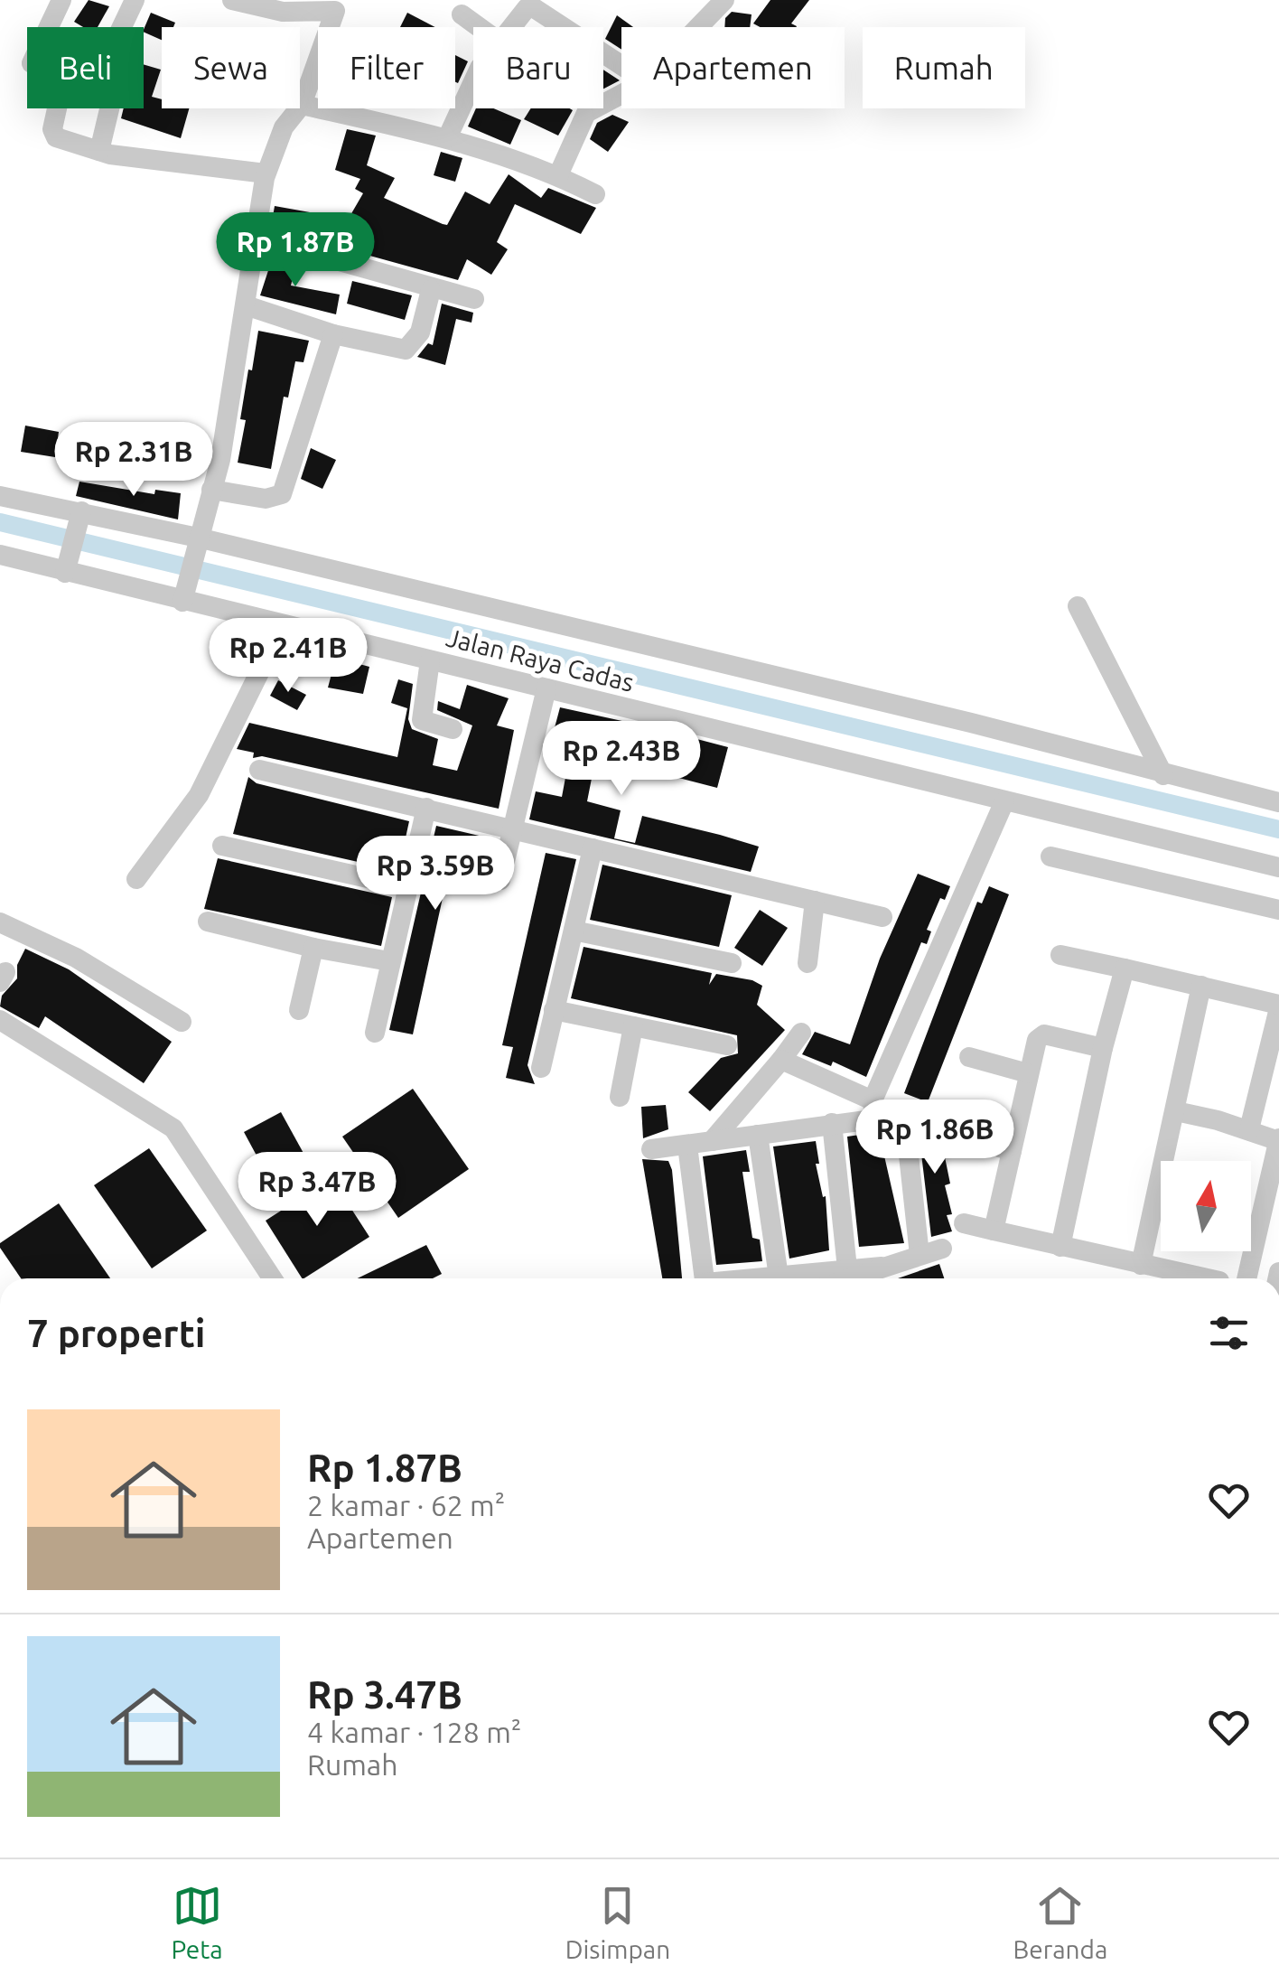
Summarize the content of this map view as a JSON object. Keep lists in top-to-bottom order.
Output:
{
  "streets": {
    "street": ["Jalan Raya Cadas"]
  },
  "north": "top",
  "page": {
    "chip": [
      "Beli",
      "Sewa",
      "Filter",
      "Baru",
      "Apartemen",
      "Rumah"
    ],
    "price": [
      "Rp 1.87B",
      "Rp 2.31B",
      "Rp 2.41B",
      "Rp 2.43B",
      "Rp 3.59B",
      "Rp 1.86B",
      "Rp 3.47B"
    ],
    "heading": "7 properti",
    "list": [
      {
        "name": "Rp 1.87B",
        "note": "2 kamar · 62 m² · Apartemen"
      },
      {
        "name": "Rp 3.47B",
        "note": "4 kamar · 128 m² · Rumah"
      }
    ],
    "tabs": ["Peta", "Disimpan", "Beranda"]
  }
}
